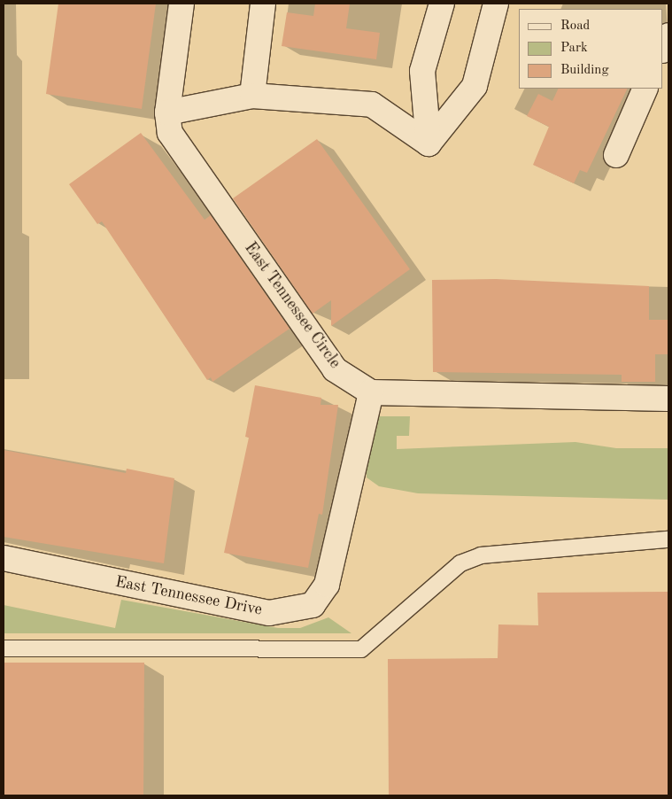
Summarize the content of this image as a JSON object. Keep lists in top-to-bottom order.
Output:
{
  "streets": {
    "street": ["East Tennessee Circle", "East Tennessee Drive"]
  },
  "crossings": [
    ["East Tennessee Circle", "East Tennessee Drive"]
  ],
  "legend": ["Road", "Park", "Building"]
}
